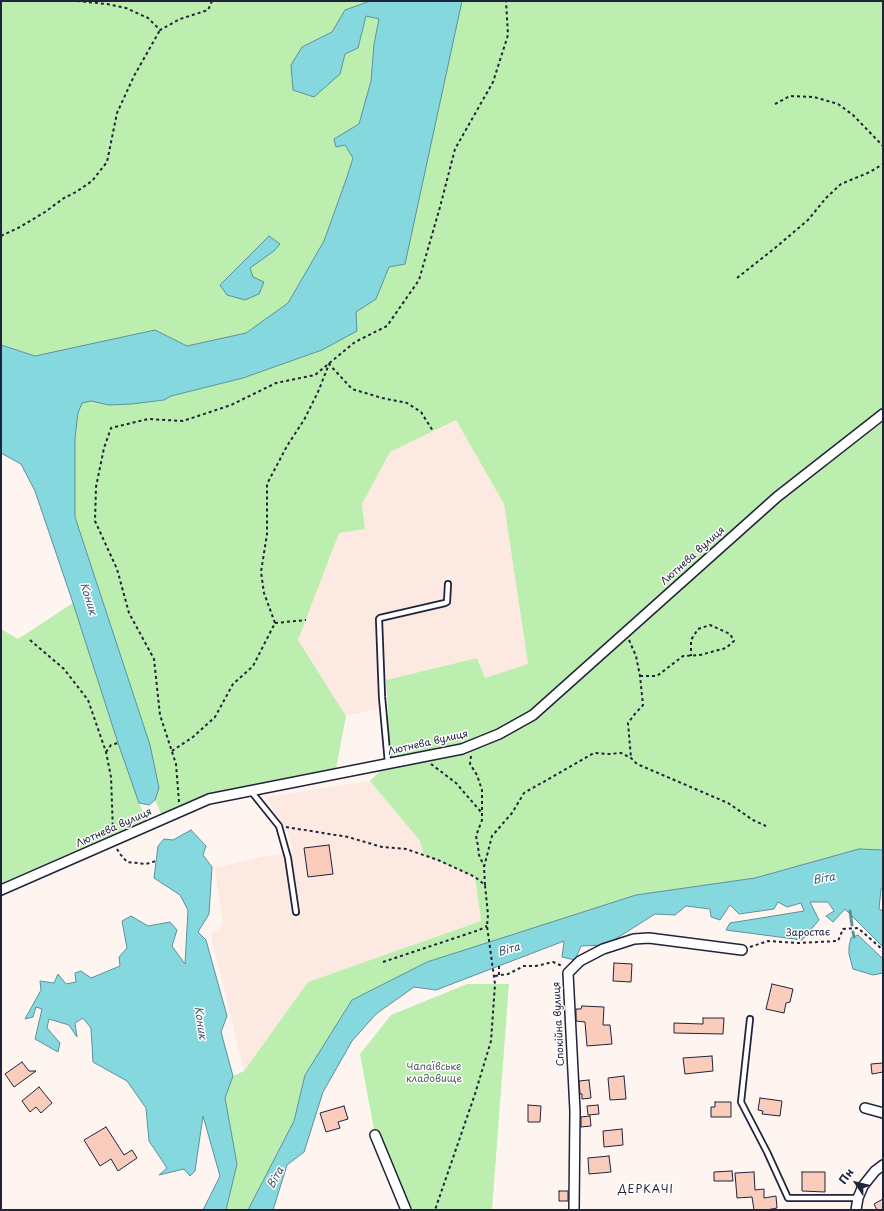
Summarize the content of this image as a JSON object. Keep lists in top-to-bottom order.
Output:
{
  "streets": {
    "street": ["Лютнева вулиця", "Спокійна вулиця"],
    "path": ["Заростає"]
  },
  "crossings": [
    ["Заростає", "Спокійна вулиця"]
  ],
  "districts": ["ДЕРКАЧІ"],
  "water": ["Коник", "Віта"],
  "parks": ["Чапаївське кладовище"],
  "north": "top left"
}
